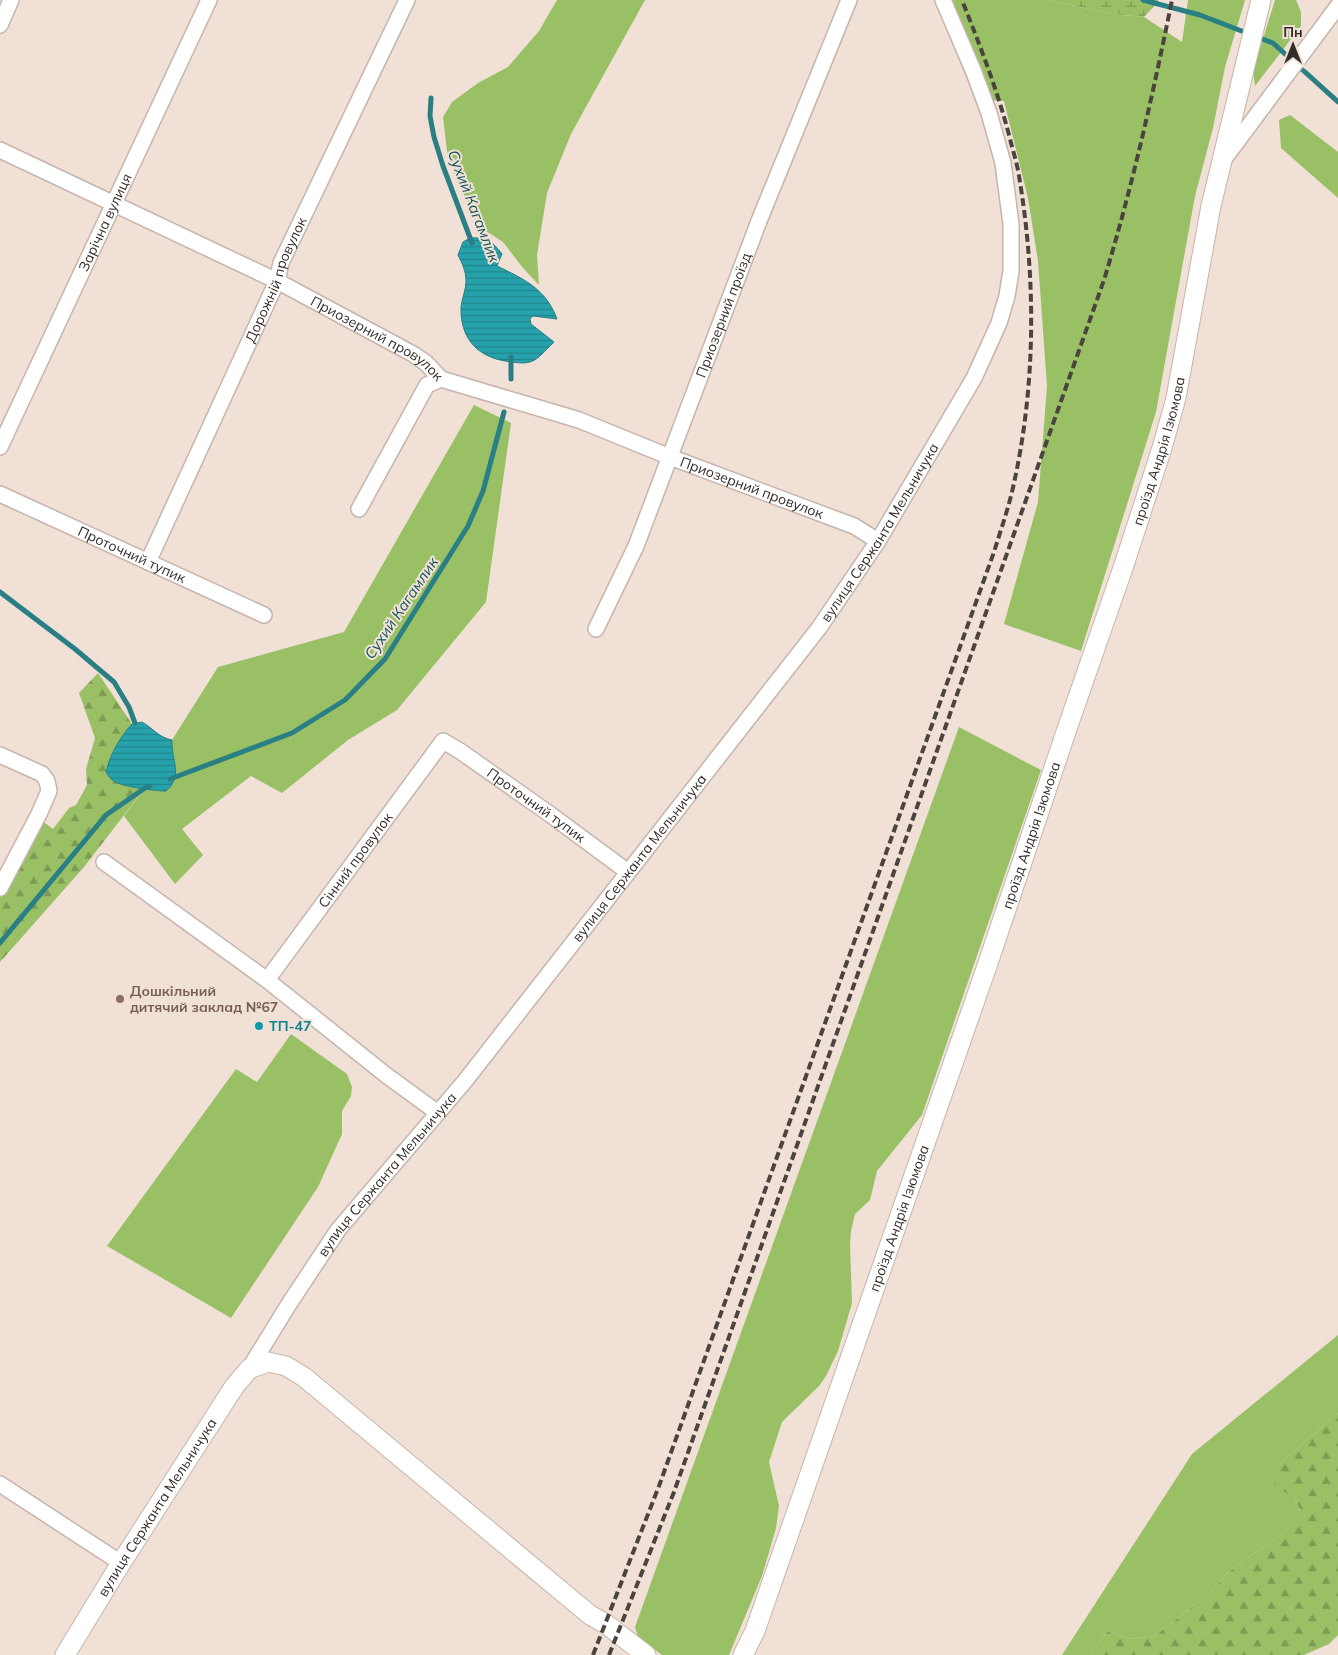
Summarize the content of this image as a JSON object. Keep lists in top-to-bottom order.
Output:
{
  "streets": {
    "street": [
      "Зарічна вулиця",
      "Дорожній провулок",
      "Приозерний проїзд",
      "Приозерний провулок",
      "проїзд Андрія Ізюмова",
      "вулиця Сержанта Мельничука",
      "Проточний тупик",
      "Сінний провулок"
    ]
  },
  "crossings": [
    ["Зарічна вулиця", "Приозерний провулок"],
    ["Дорожній провулок", "Приозерний провулок"],
    ["Дорожній провулок", "Проточний тупик"],
    ["Приозерний проїзд", "Приозерний провулок"],
    ["Приозерний провулок", "вулиця Сержанта Мельничука"],
    ["вулиця Сержанта Мельничука", "Проточний тупик"],
    ["Проточний тупик", "Сінний провулок"]
  ],
  "water": ["Сухий Кагамлик"],
  "places": ["Дошкільний дитячий заклад №67", "ТП-47"],
  "north": "top"
}
